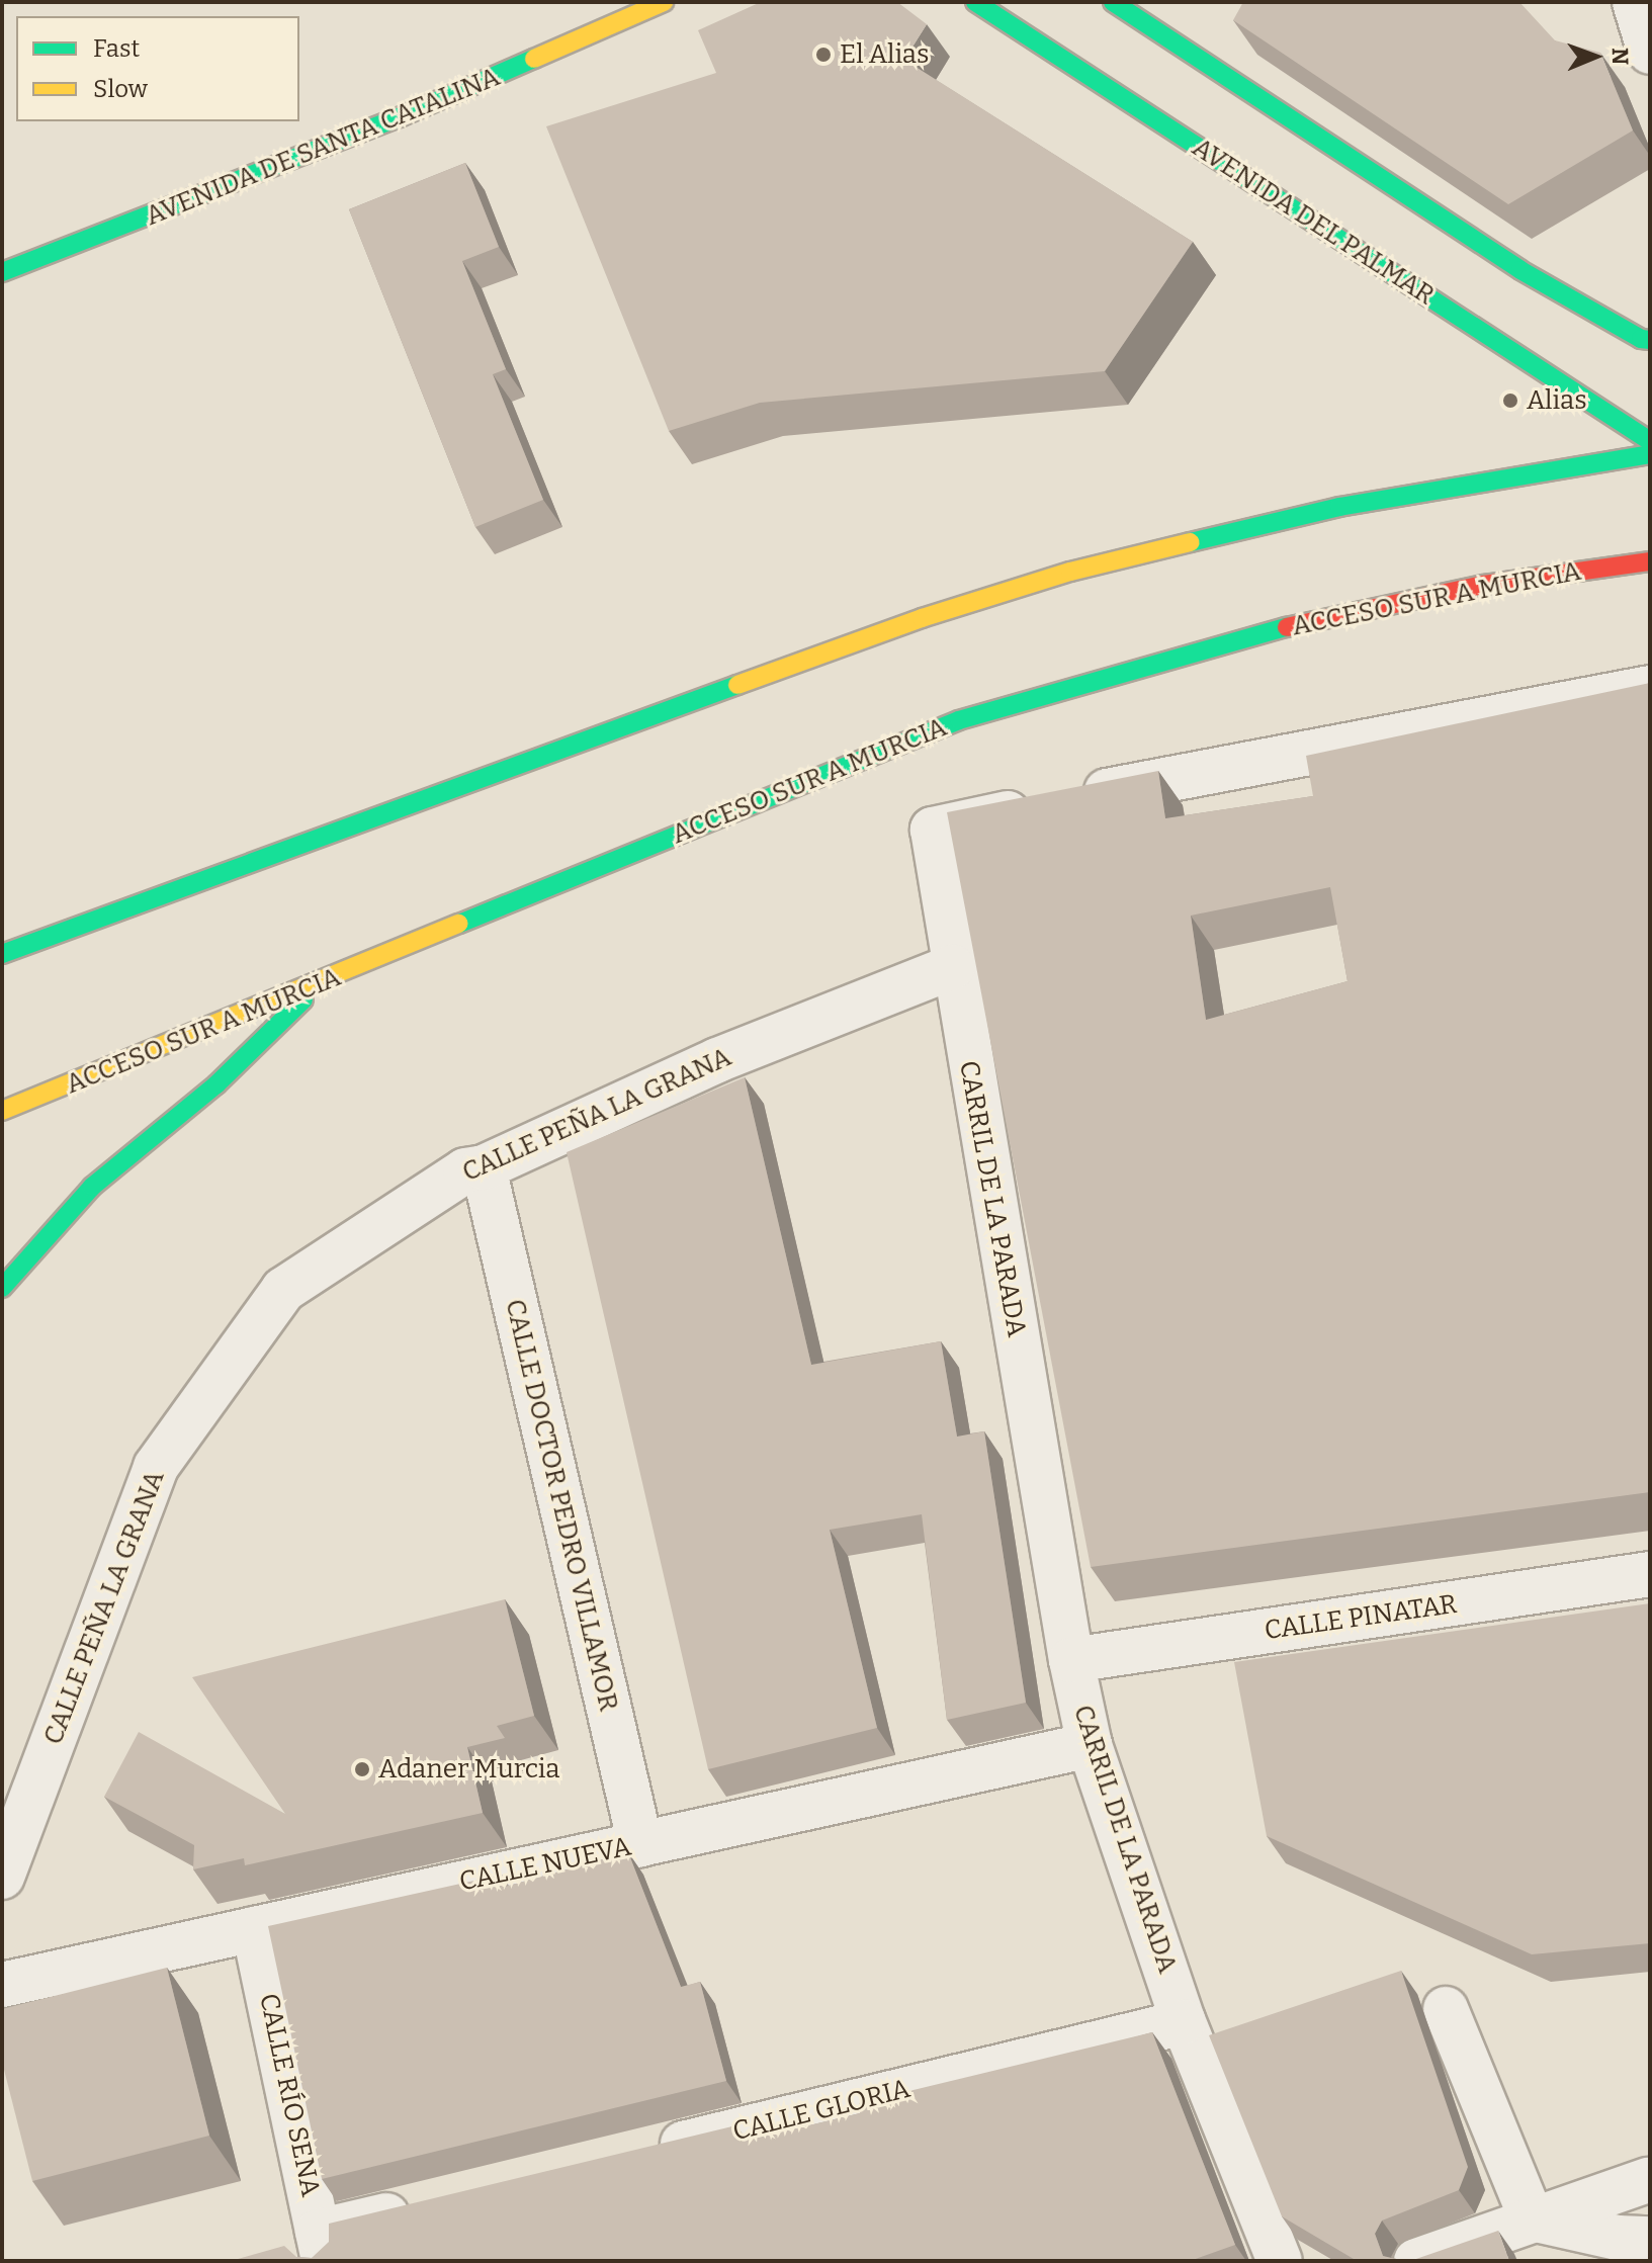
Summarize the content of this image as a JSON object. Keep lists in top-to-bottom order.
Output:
{
  "streets": {
    "main road": ["AVENIDA DE SANTA CATALINA", "AVENIDA DEL PALMAR", "ACCESO SUR A MURCIA"],
    "street": [
      "CALLE PEÑA LA GRANA",
      "CARRIL DE LA PARADA",
      "CALLE DOCTOR PEDRO VILLAMOR",
      "CALLE PINATAR",
      "CALLE NUEVA",
      "CALLE RÍO SENA",
      "CALLE GLORIA"
    ]
  },
  "crossings": [
    ["CALLE PEÑA LA GRANA", "CARRIL DE LA PARADA"],
    ["CALLE PEÑA LA GRANA", "CALLE DOCTOR PEDRO VILLAMOR"],
    ["CARRIL DE LA PARADA", "CALLE PINATAR"],
    ["CARRIL DE LA PARADA", "CALLE NUEVA"],
    ["CARRIL DE LA PARADA", "CALLE GLORIA"],
    ["CALLE DOCTOR PEDRO VILLAMOR", "CALLE NUEVA"],
    ["CALLE NUEVA", "CALLE RÍO SENA"]
  ],
  "places": ["El Alias", "Alias", "Adaner Murcia"],
  "legend": ["Fast", "Slow"],
  "north": "right"
}
